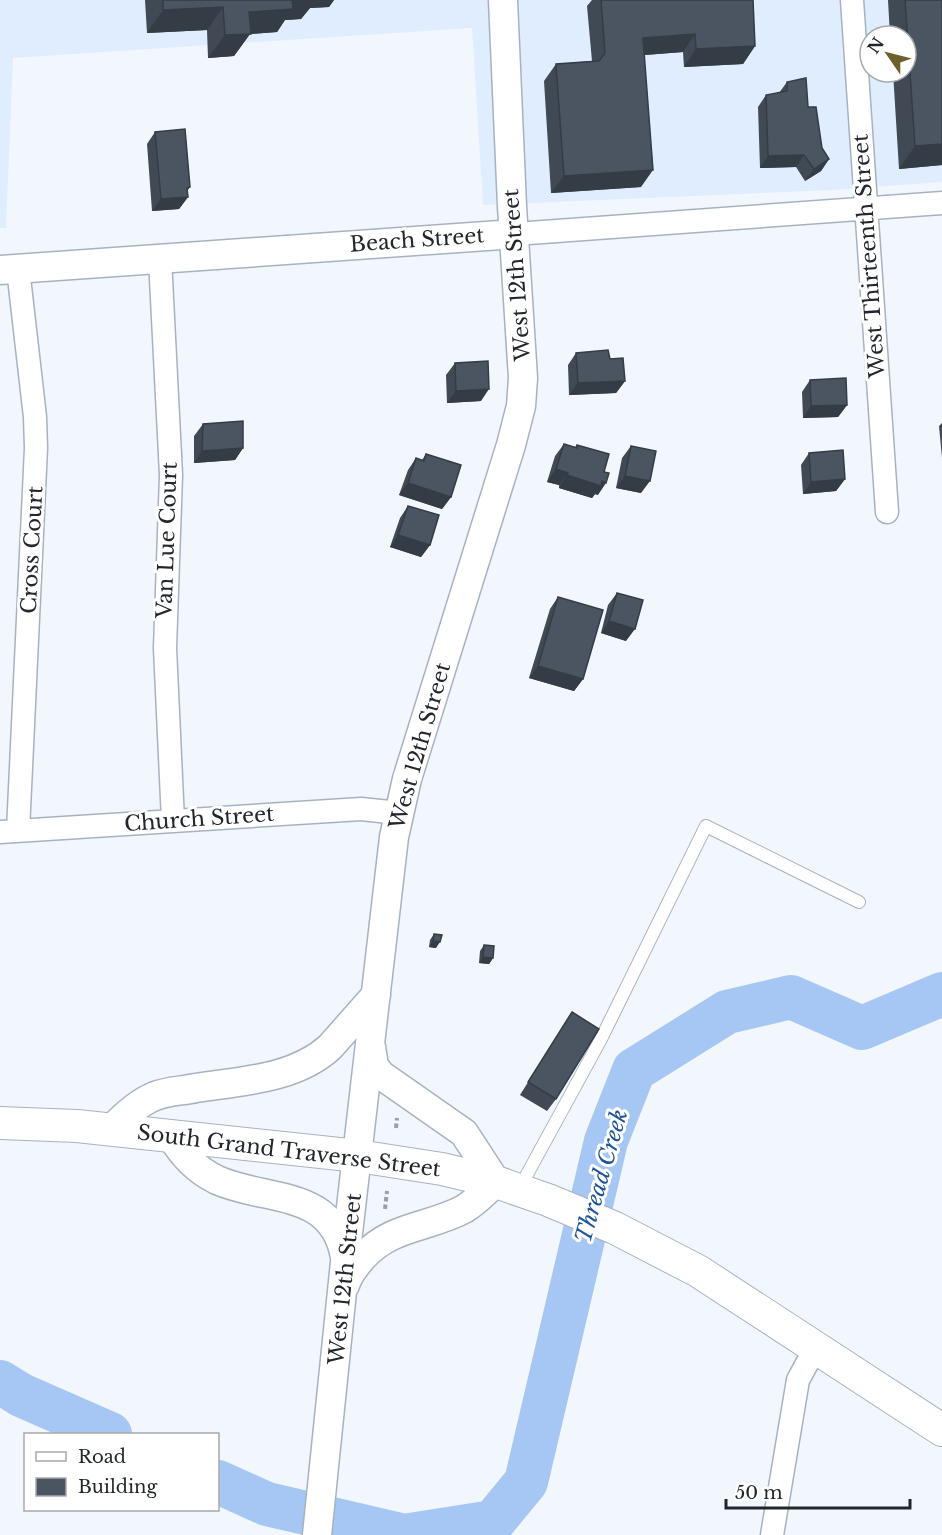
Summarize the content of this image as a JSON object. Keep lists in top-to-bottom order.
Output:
{
  "streets": {
    "main road": ["South Grand Traverse Street"],
    "street": [
      "Beach Street",
      "West Thirteenth Street",
      "West 12th Street",
      "Van Lue Court",
      "Cross Court",
      "Church Street"
    ]
  },
  "crossings": [
    ["Beach Street", "West Thirteenth Street"],
    ["Beach Street", "West 12th Street"],
    ["Beach Street", "Van Lue Court"],
    ["Beach Street", "Cross Court"],
    ["West 12th Street", "Church Street"],
    ["West 12th Street", "South Grand Traverse Street"],
    ["Van Lue Court", "Church Street"],
    ["Cross Court", "Church Street"]
  ],
  "water": ["Thread Creek"],
  "legend": ["Road", "Building"],
  "scale_bar": "50 m",
  "north": "top left"
}
